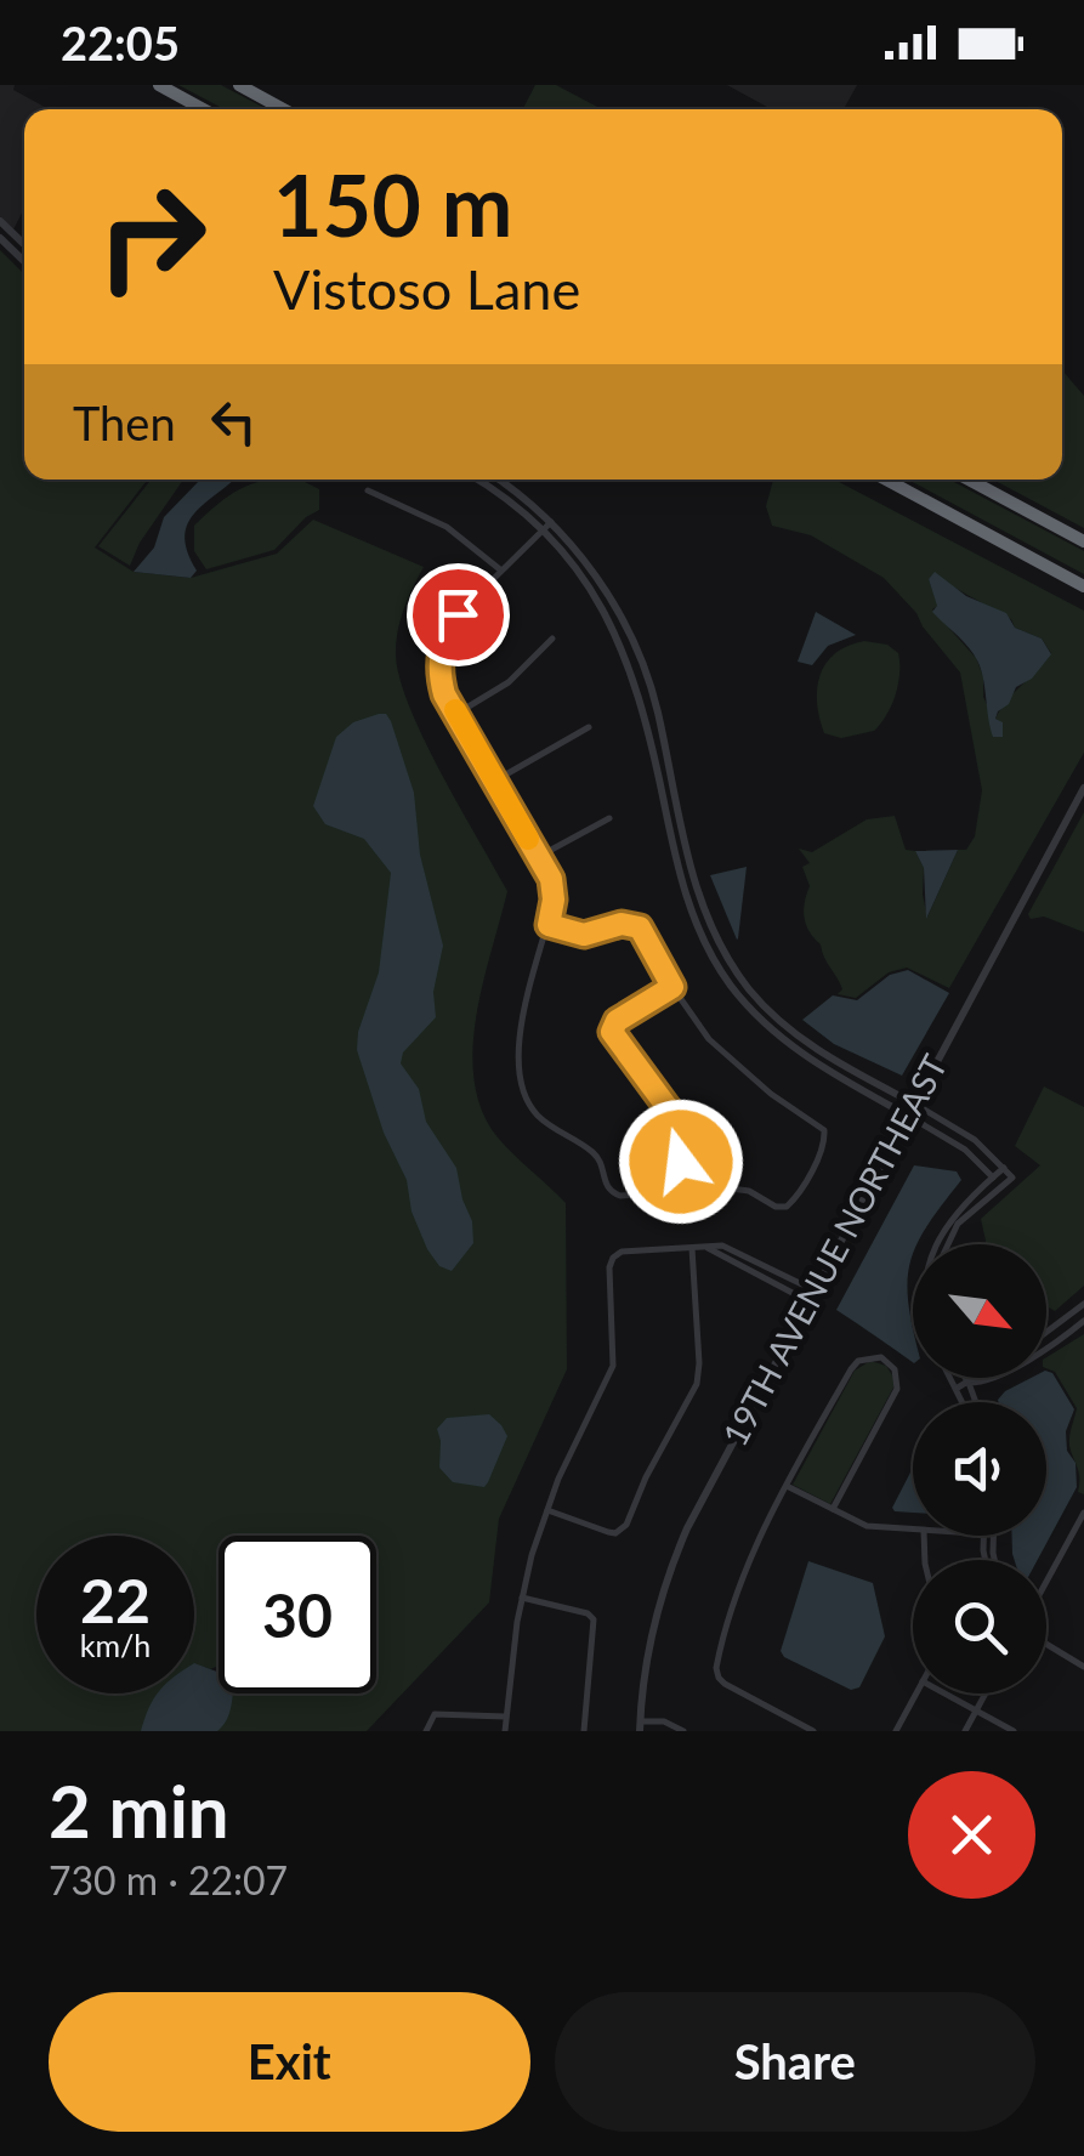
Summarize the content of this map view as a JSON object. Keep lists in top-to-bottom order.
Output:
{
  "streets": {
    "street": ["19TH AVENUE NORTHEAST"]
  },
  "north": "bottom right",
  "page": {
    "status": "22:05",
    "turn": ["150 m", "Vistoso Lane"],
    "then": "Then",
    "speed": "22 km/h",
    "limit": "30",
    "heading": ["2 min", "730 m · 22:07"],
    "buttons": ["Exit", "Share"]
  }
}
